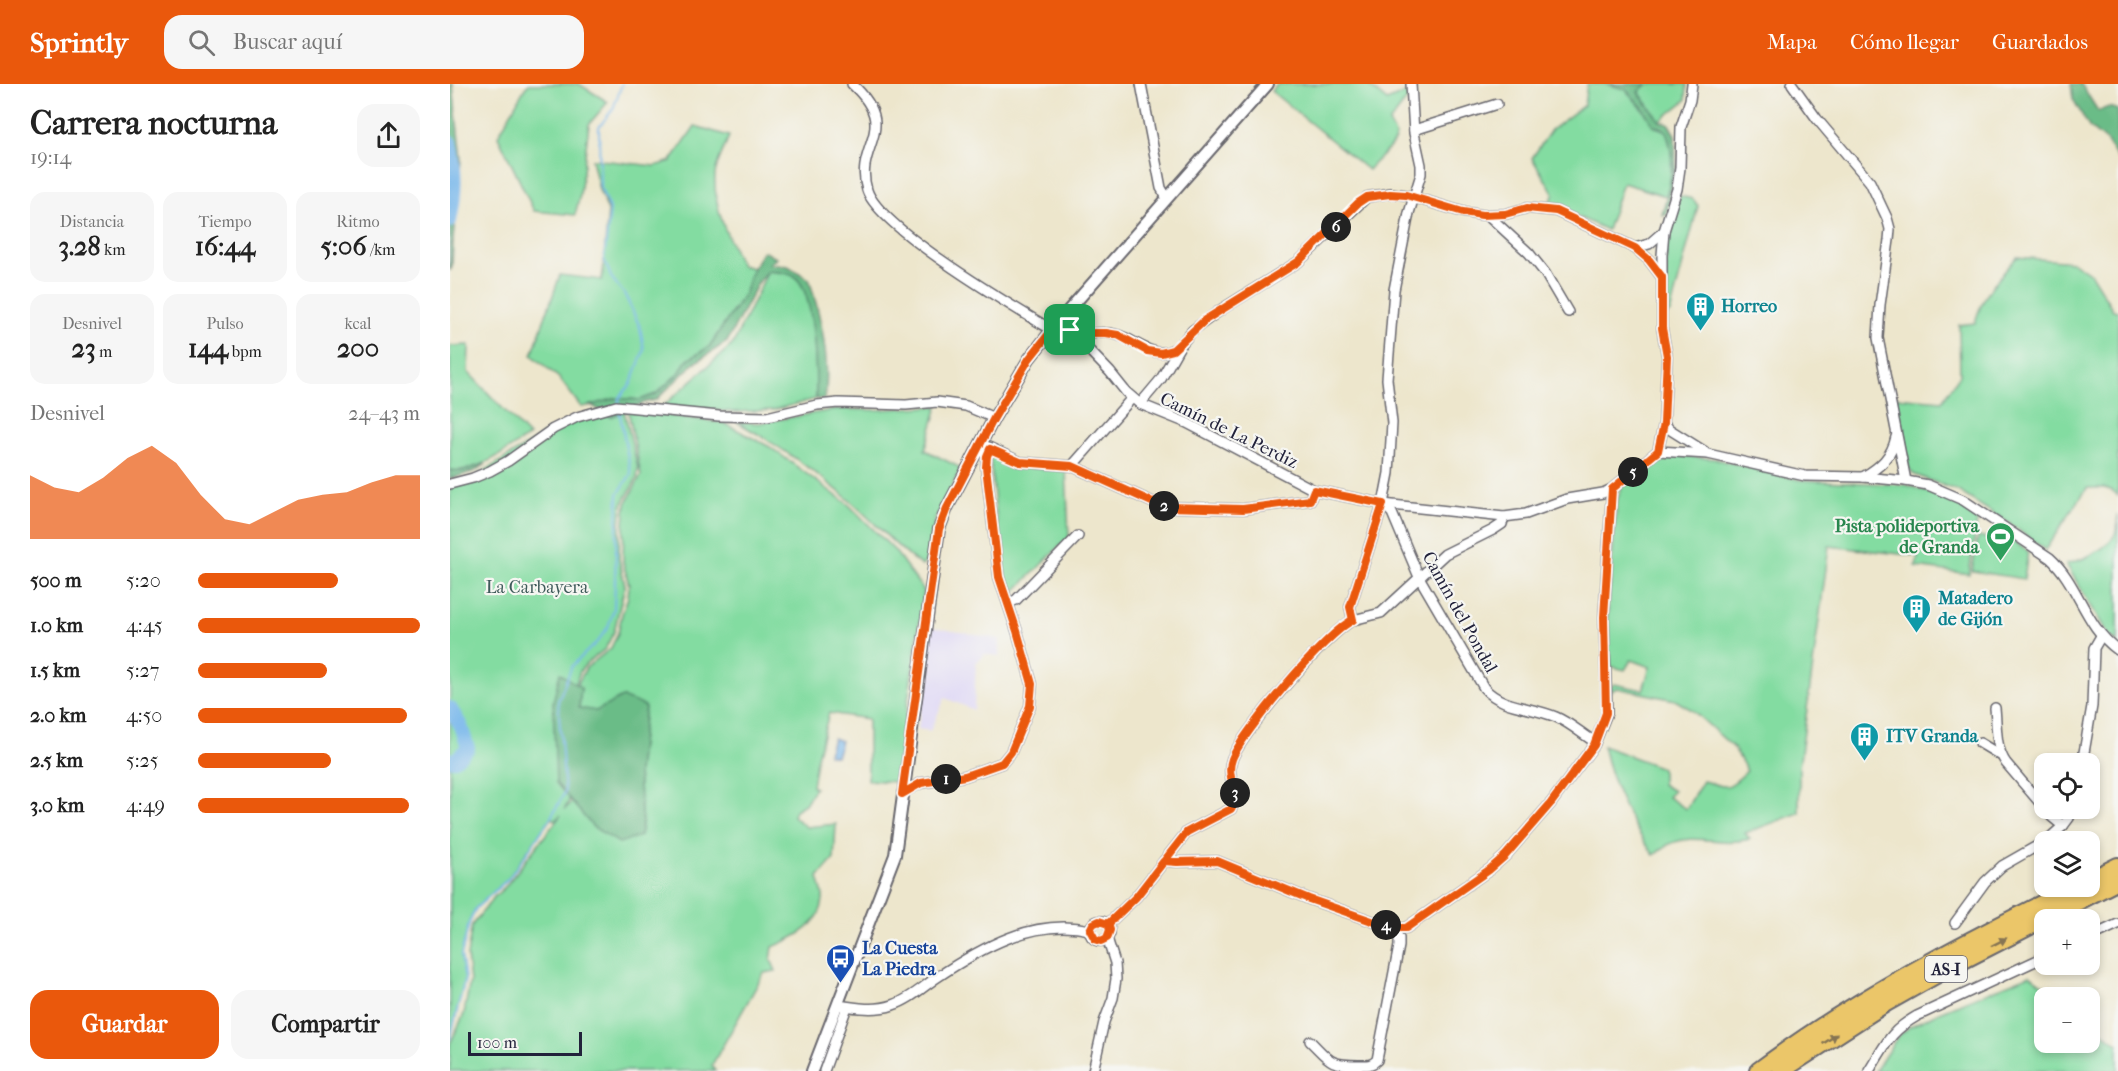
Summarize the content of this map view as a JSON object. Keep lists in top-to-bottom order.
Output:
{
  "streets": {
    "highway": ["AS-I"],
    "street": ["Camín de La Perdiz", "Camín del Pondal"]
  },
  "crossings": [
    ["Camín de La Perdiz", "Camín del Pondal"]
  ],
  "parks": ["La Carbayera"],
  "places": {
    "building": ["Horreo", "Matadero de Gijón", "ITV Granda"],
    "sports": ["Pista polideportiva de Granda"],
    "bus stop": ["La Cuesta La Piedra"]
  },
  "scale_bar": "100 m",
  "page": {
    "header": "Sprintly",
    "search": "Buscar aquí",
    "nav": ["Mapa", "Cómo llegar", "Guardados"],
    "heading": ["Carrera nocturna", "19:14"],
    "stats": [
      ["Distancia", "3.28 km"],
      ["Tiempo", "16:44"],
      ["Ritmo", "5:06 /km"],
      ["Desnivel", "23 m"],
      ["Pulso", "144 bpm"],
      ["kcal", "200"]
    ],
    "pins": [
      "6",
      "5",
      "2",
      "1",
      "3",
      "4"
    ],
    "chart": ["Desnivel", "24–43 m"],
    "list": [
      {
        "name": "500 m",
        "note": "5:20"
      },
      {
        "name": "1.0 km",
        "note": "4:45"
      },
      {
        "name": "1.5 km",
        "note": "5:27"
      },
      {
        "name": "2.0 km",
        "note": "4:50"
      },
      {
        "name": "2.5 km",
        "note": "5:25"
      },
      {
        "name": "3.0 km",
        "note": "4:49"
      }
    ],
    "map_buttons": ["+", "−"],
    "buttons": ["Guardar", "Compartir"],
    "scale": "100 m"
  }
}
